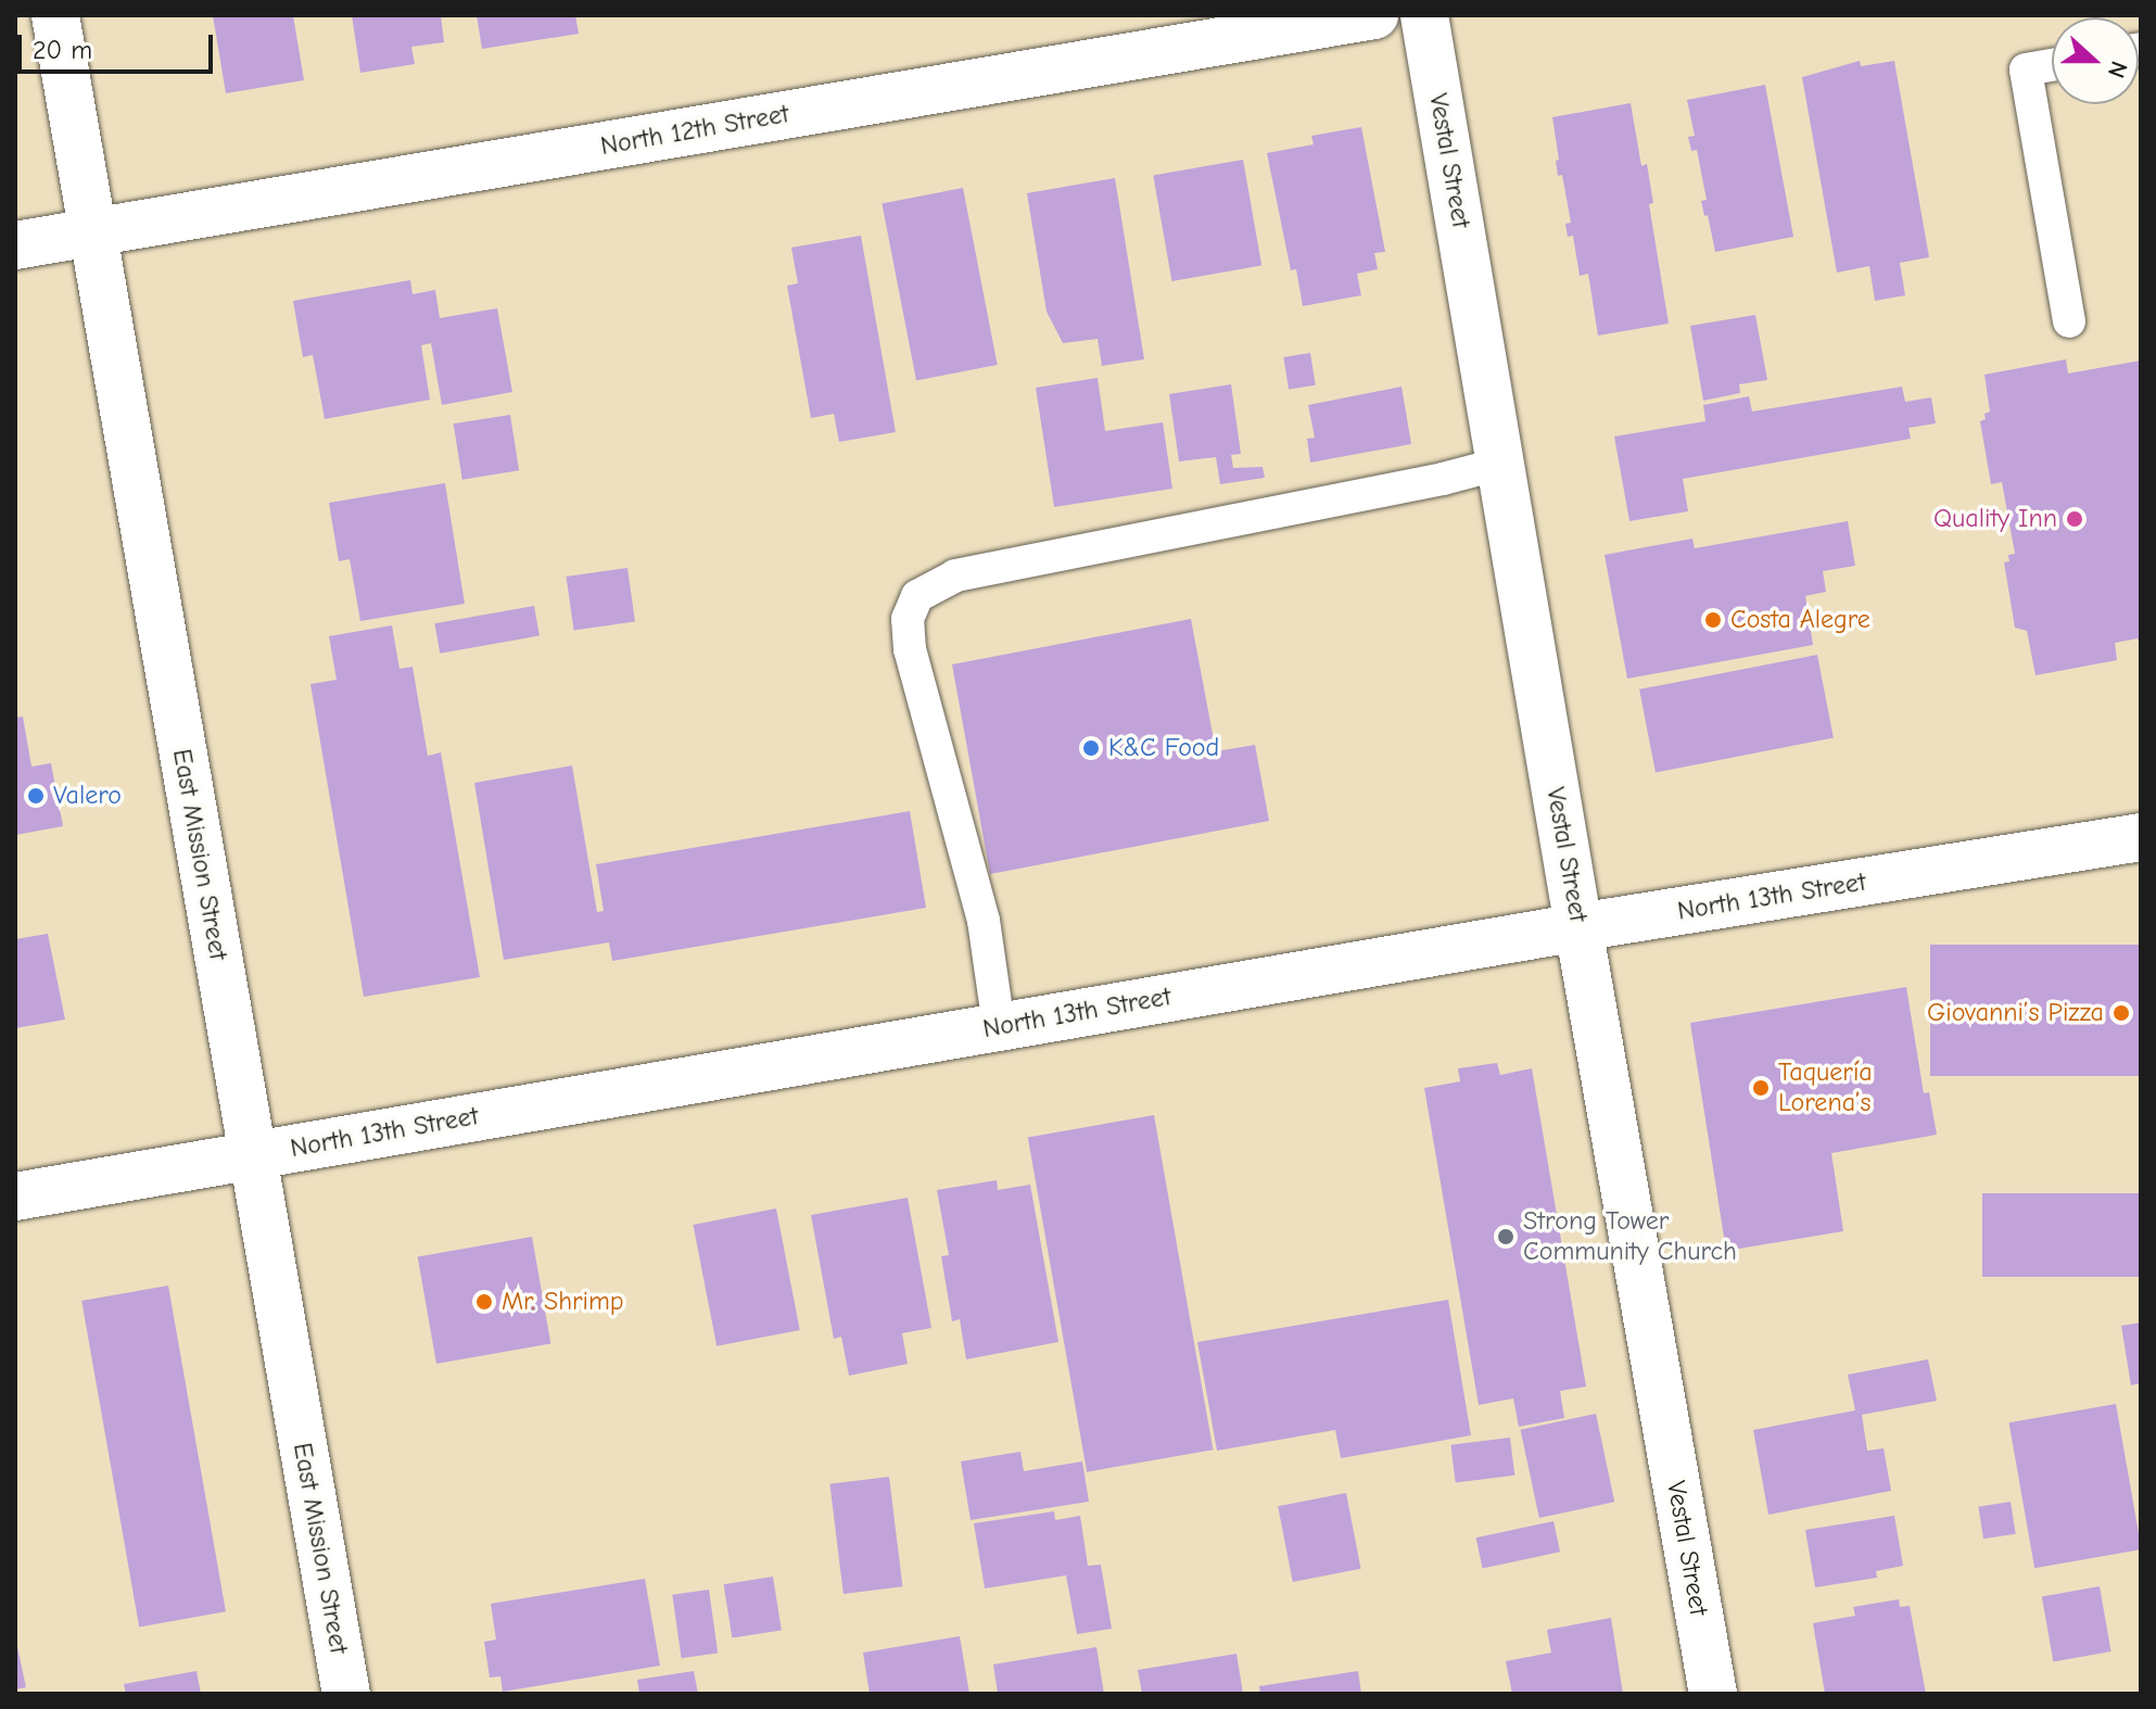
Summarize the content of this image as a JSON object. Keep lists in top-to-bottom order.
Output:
{
  "streets": {
    "street": [
      "North 12th Street",
      "Vestal Street",
      "East Mission Street",
      "North 13th Street"
    ]
  },
  "crossings": [
    ["North 12th Street", "East Mission Street"],
    ["Vestal Street", "North 13th Street"],
    ["East Mission Street", "North 13th Street"]
  ],
  "places": [
    "Quality Inn",
    "Costa Alegre",
    "K&C Food",
    "Valero",
    "Giovanni’s Pizza",
    "Taquería Lorena’s",
    "Strong Tower Community Church",
    "Mr. Shrimp"
  ],
  "scale_bar": "20 m",
  "north": "right"
}
